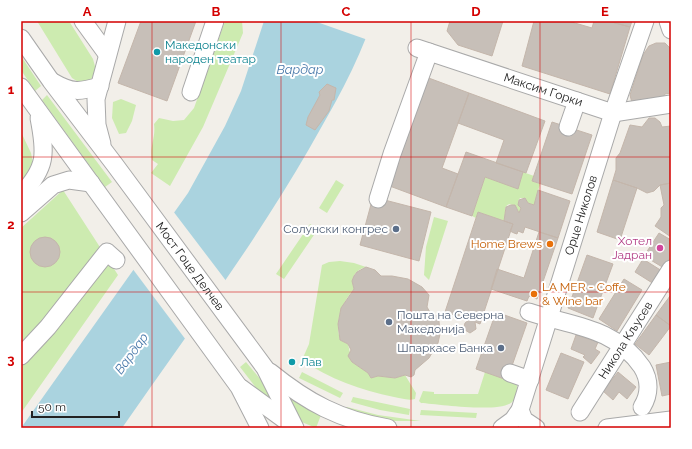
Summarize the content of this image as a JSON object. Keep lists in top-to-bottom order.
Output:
{
  "streets": {
    "street": [
      "Максим Горки",
      "Орце Николов",
      "Мост Гоце Делчев",
      "Никола Кљусев"
    ]
  },
  "crossings": [
    ["Максим Горки", "Орце Николов"]
  ],
  "water": ["Вардар"],
  "places": [
    "Македонски народен театар",
    "Солунски конгрес",
    "Home Brews",
    "Хотел Јадран",
    "LA MER - Coffe & Wine bar",
    "Пошта на Северна Македонија",
    "Шпаркасе Банка",
    "Лав"
  ],
  "scale_bar": "50 m",
  "grid": {
    "columns": [
      "A",
      "B",
      "C",
      "D",
      "E"
    ],
    "rows": ["1", "2", "3"]
  }
}
